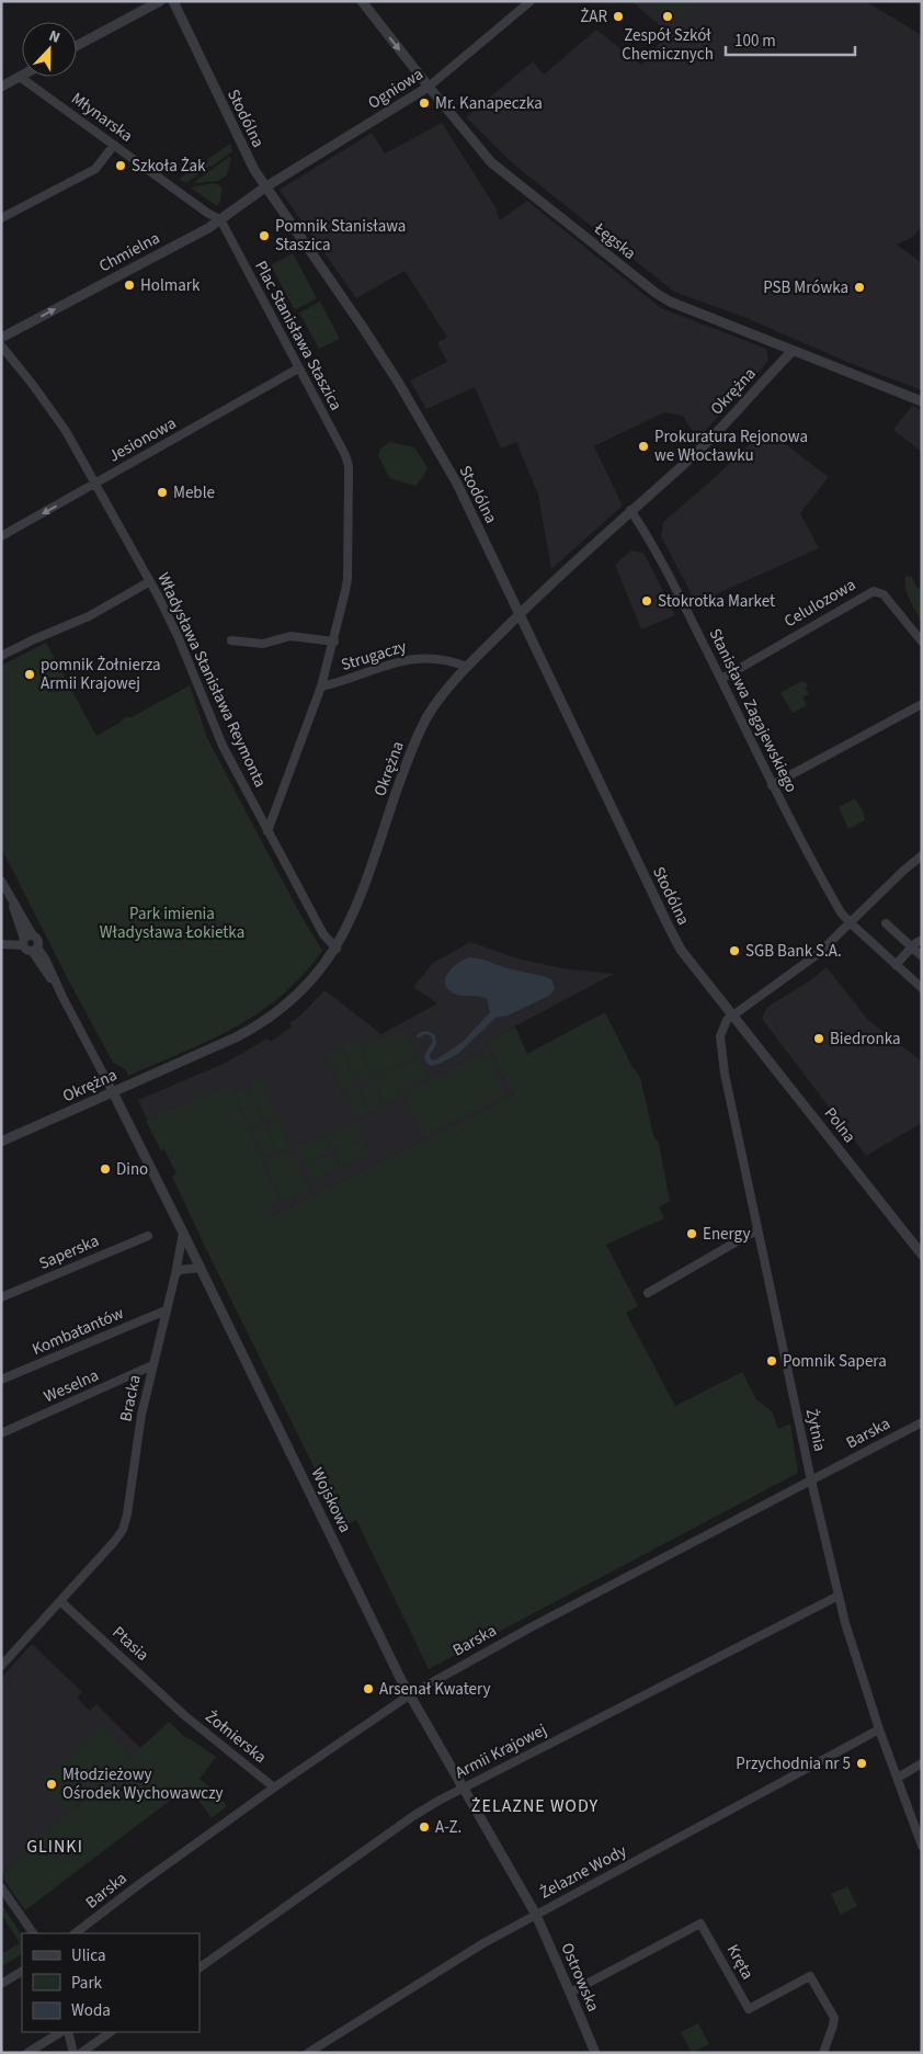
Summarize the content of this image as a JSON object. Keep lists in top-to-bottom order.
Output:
{
  "streets": {
    "street": [
      "Ogniowa",
      "Młynarska",
      "Stodólna",
      "Łęgska",
      "Chmielna",
      "Plac Stanisława Staszica",
      "Okrężna",
      "Jesionowa",
      "Celulozowa",
      "Strugaczy",
      "Władysława Stanisława Reymonta",
      "Stanisława Zagajewskiego",
      "Polna",
      "Saperska",
      "Kombatantów",
      "Weselna",
      "Bracka",
      "Żytnia",
      "Barska",
      "Wojskowa",
      "Ptasia",
      "Żołnierska",
      "Armii Krajowej",
      "Żelazne Wody",
      "Kręta",
      "Ostrowska"
    ]
  },
  "crossings": [
    ["Ogniowa", "Stodólna"],
    ["Ogniowa", "Łęgska"],
    ["Ogniowa", "Chmielna"],
    ["Młynarska", "Chmielna"],
    ["Młynarska", "Plac Stanisława Staszica"],
    ["Stodólna", "Chmielna"],
    ["Stodólna", "Okrężna"],
    ["Stodólna", "Polna"],
    ["Stodólna", "Żytnia"],
    ["Łęgska", "Okrężna"],
    ["Chmielna", "Plac Stanisława Staszica"],
    ["Plac Stanisława Staszica", "Jesionowa"],
    ["Okrężna", "Strugaczy"],
    ["Okrężna", "Władysława Stanisława Reymonta"],
    ["Okrężna", "Stanisława Zagajewskiego"],
    ["Okrężna", "Wojskowa"],
    ["Jesionowa", "Władysława Stanisława Reymonta"],
    ["Celulozowa", "Stanisława Zagajewskiego"],
    ["Polna", "Żytnia"],
    ["Kombatantów", "Bracka"],
    ["Weselna", "Bracka"],
    ["Bracka", "Wojskowa"],
    ["Bracka", "Ptasia"],
    ["Żytnia", "Barska"],
    ["Żytnia", "Armii Krajowej"],
    ["Żytnia", "Żelazne Wody"],
    ["Barska", "Wojskowa"],
    ["Barska", "Żołnierska"],
    ["Wojskowa", "Armii Krajowej"],
    ["Wojskowa", "Żelazne Wody"],
    ["Wojskowa", "Ostrowska"],
    ["Ptasia", "Żołnierska"],
    ["Żelazne Wody", "Ostrowska"],
    ["Kręta", "Ostrowska"]
  ],
  "one_way": ["Chmielna"],
  "districts": ["ŻELAZNE WODY", "GLINKI"],
  "parks": ["Park imienia Władysława Łokietka"],
  "places": [
    "ŻAR",
    "Zespół Szkół Chemicznych",
    "Mr. Kanapeczka",
    "Szkoła Żak",
    "Pomnik Stanisława Staszica",
    "Holmark",
    "PSB Mrówka",
    "Prokuratura Rejonowa we Włocławku",
    "Meble",
    "Stokrotka Market",
    "pomnik Żołnierza Armii Krajowej",
    "SGB Bank S.A.",
    "Biedronka",
    "Dino",
    "Energy",
    "Pomnik Sapera",
    "Arsenał Kwatery",
    "Przychodnia nr 5",
    "Młodzieżowy Ośrodek Wychowawczy",
    "A-Z."
  ],
  "legend": ["Ulica", "Park", "Woda"],
  "scale_bar": "100 m",
  "north": "top"
}
